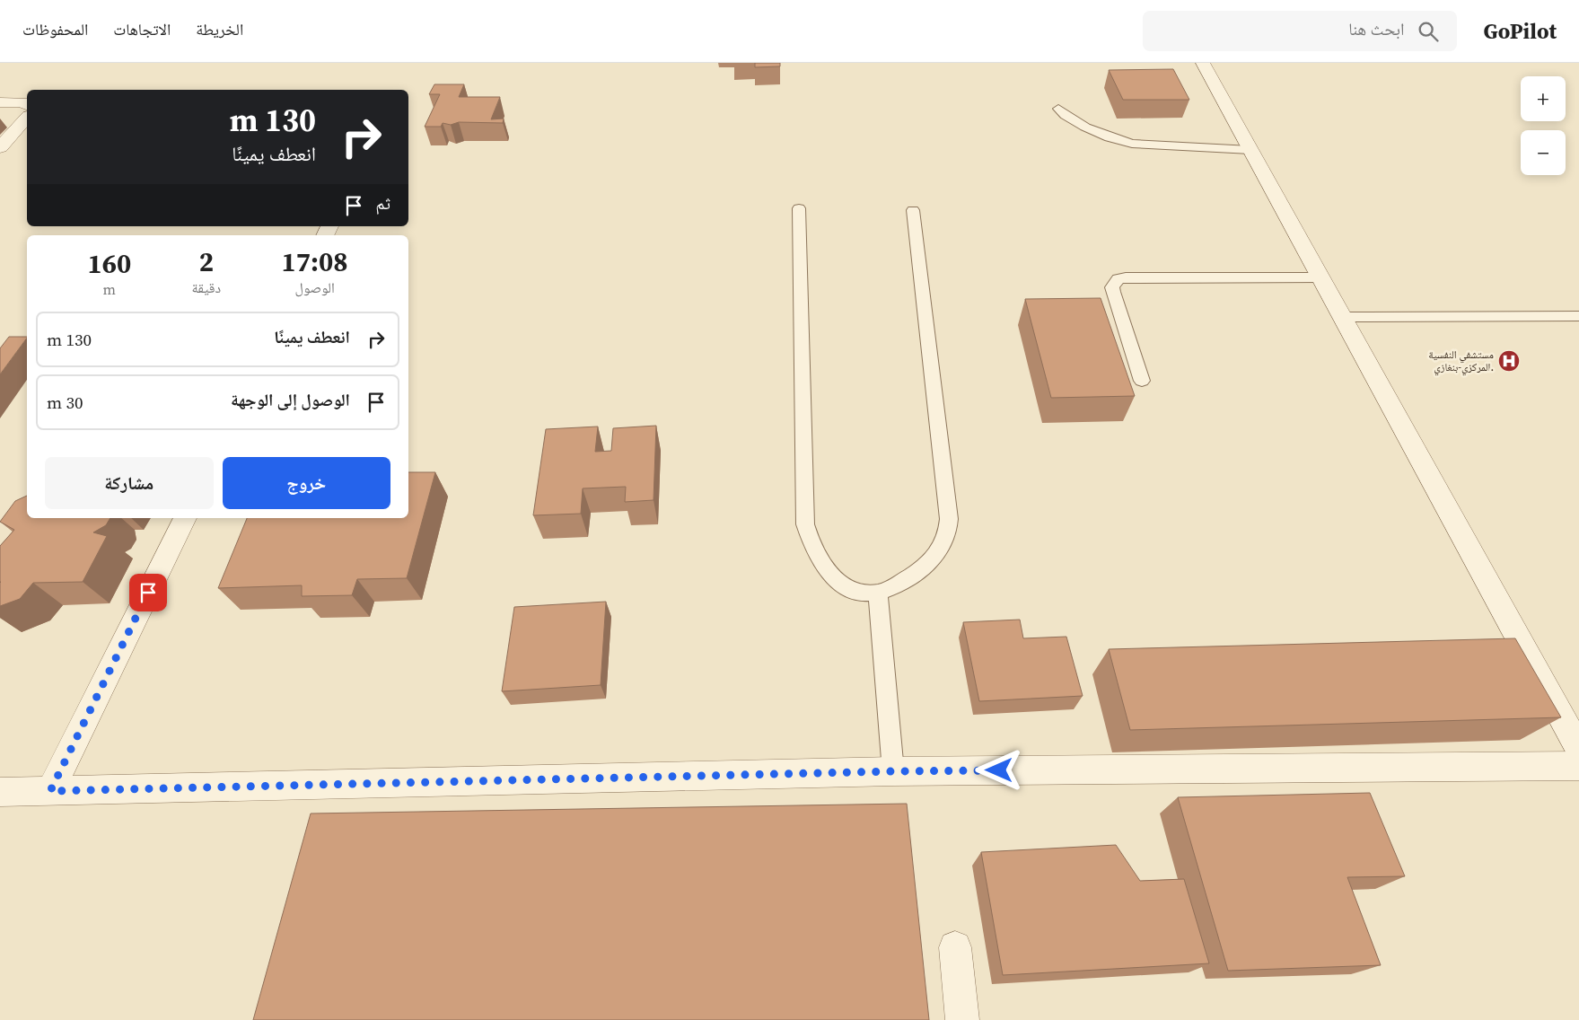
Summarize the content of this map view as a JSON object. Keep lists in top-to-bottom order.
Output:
{
  "places": {
    "hospital": ["مستشفي النفسية المركزي-بنغازي."]
  },
  "page": {
    "header": "GoPilot",
    "search": "ابحث هنا",
    "nav": ["الخريطة", "الاتجاهات", "المحفوظات"],
    "map_buttons": ["+", "−"],
    "turn": ["130 m", "انعطف يمينًا"],
    "then": "ثم",
    "eta": [
      "17:08",
      "الوصول",
      "2",
      "دقيقة",
      "160",
      "m"
    ],
    "list": [
      {
        "name": "انعطف يمينًا",
        "value": "130 m"
      },
      {
        "name": "الوصول إلى الوجهة",
        "value": "30 m"
      }
    ],
    "buttons": ["خروج", "مشاركة"]
  }
}
